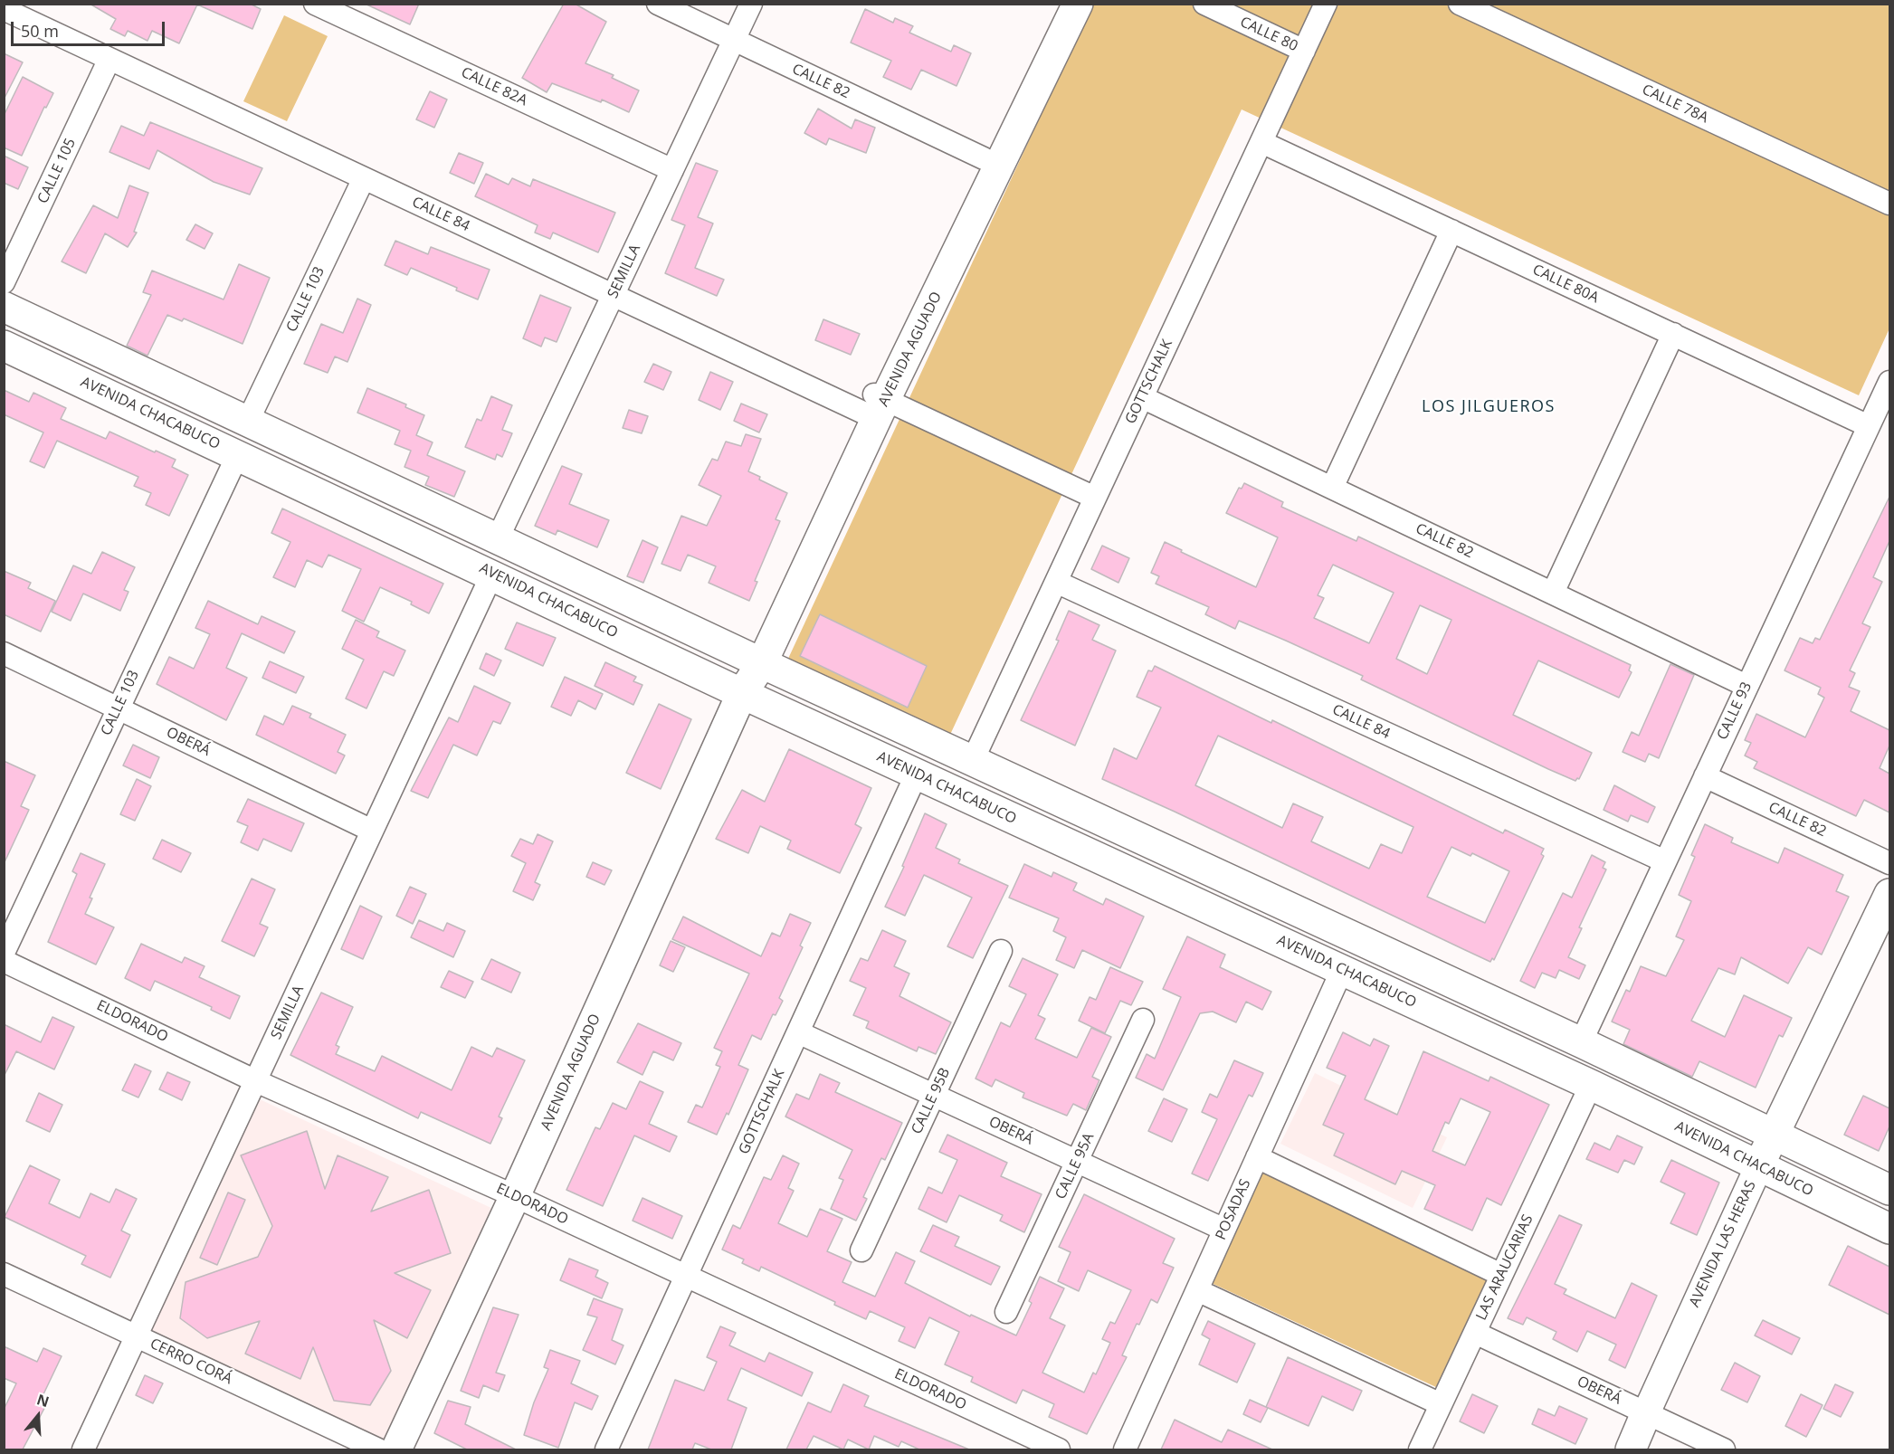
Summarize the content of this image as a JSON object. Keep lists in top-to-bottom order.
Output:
{
  "streets": {
    "main road": ["AVENIDA AGUADO", "AVENIDA CHACABUCO", "AVENIDA LAS HERAS"],
    "street": [
      "CALLE 80",
      "CALLE 82",
      "CALLE 82A",
      "CALLE 78A",
      "CALLE 105",
      "CALLE 84",
      "SEMILLA",
      "CALLE 80A",
      "CALLE 103",
      "GOTTSCHALK",
      "CALLE 93",
      "OBERÁ",
      "ELDORADO",
      "CALLE 95B",
      "CALLE 95A",
      "POSADAS",
      "LAS ARAUCARIAS",
      "CERRO CORÁ"
    ]
  },
  "crossings": [
    ["CALLE 80", "GOTTSCHALK"],
    ["CALLE 82", "SEMILLA"],
    ["CALLE 82", "AVENIDA AGUADO"],
    ["CALLE 82", "GOTTSCHALK"],
    ["CALLE 82", "CALLE 93"],
    ["CALLE 82A", "SEMILLA"],
    ["CALLE 105", "CALLE 84"],
    ["CALLE 84", "SEMILLA"],
    ["CALLE 84", "CALLE 103"],
    ["CALLE 84", "AVENIDA AGUADO"],
    ["CALLE 84", "GOTTSCHALK"],
    ["CALLE 84", "CALLE 93"],
    ["SEMILLA", "AVENIDA CHACABUCO"],
    ["SEMILLA", "OBERÁ"],
    ["SEMILLA", "ELDORADO"],
    ["SEMILLA", "CERRO CORÁ"],
    ["CALLE 80A", "GOTTSCHALK"],
    ["CALLE 80A", "CALLE 93"],
    ["CALLE 103", "AVENIDA CHACABUCO"],
    ["CALLE 103", "OBERÁ"],
    ["AVENIDA AGUADO", "AVENIDA CHACABUCO"],
    ["AVENIDA AGUADO", "ELDORADO"],
    ["GOTTSCHALK", "AVENIDA CHACABUCO"],
    ["GOTTSCHALK", "OBERÁ"],
    ["GOTTSCHALK", "ELDORADO"],
    ["AVENIDA CHACABUCO", "CALLE 93"],
    ["AVENIDA CHACABUCO", "POSADAS"],
    ["AVENIDA CHACABUCO", "AVENIDA LAS HERAS"],
    ["AVENIDA CHACABUCO", "LAS ARAUCARIAS"],
    ["OBERÁ", "CALLE 95B"],
    ["OBERÁ", "CALLE 95A"],
    ["OBERÁ", "POSADAS"],
    ["OBERÁ", "AVENIDA LAS HERAS"],
    ["OBERÁ", "LAS ARAUCARIAS"]
  ],
  "districts": ["LOS JILGUEROS"],
  "scale_bar": "50 m",
  "north": "top"
}
